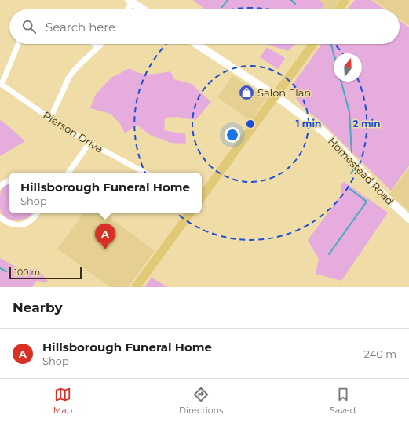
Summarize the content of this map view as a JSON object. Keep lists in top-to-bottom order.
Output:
{
  "streets": {
    "street": ["Pierson Drive", "Homestead Road"]
  },
  "places": {
    "shop": ["Salon Elan"]
  },
  "scale_bar": "100 m",
  "north": "top",
  "page": {
    "search": "Search here",
    "popup": ["Hillsborough Funeral Home", "Shop"],
    "pins": "A",
    "scale": "100 m",
    "heading": "Nearby",
    "list": [
      {
        "mark": "A",
        "name": "Hillsborough Funeral Home",
        "note": "Shop",
        "value": "240 m"
      }
    ],
    "nav": ["Map", "Directions", "Saved"]
  },
  "rings": ["1 min", "2 min"]
}
